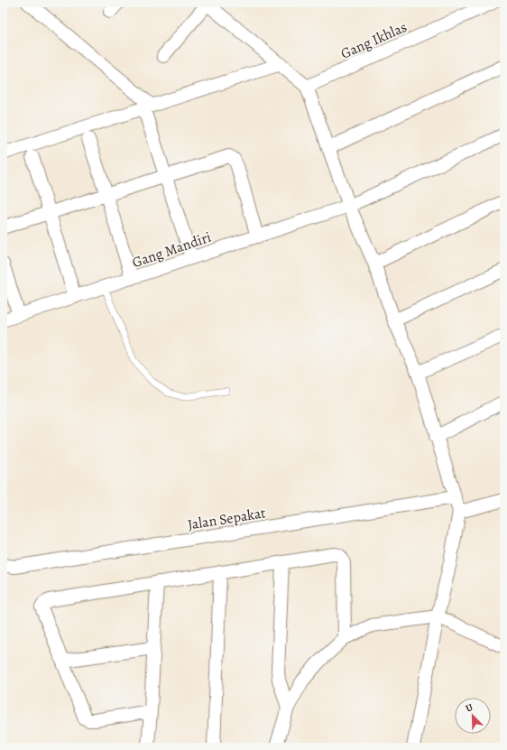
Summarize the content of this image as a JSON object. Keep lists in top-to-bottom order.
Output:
{
  "streets": {
    "street": ["Gang Ikhlas", "Gang Mandiri", "Jalan Sepakat"]
  },
  "north": "top left"
}
